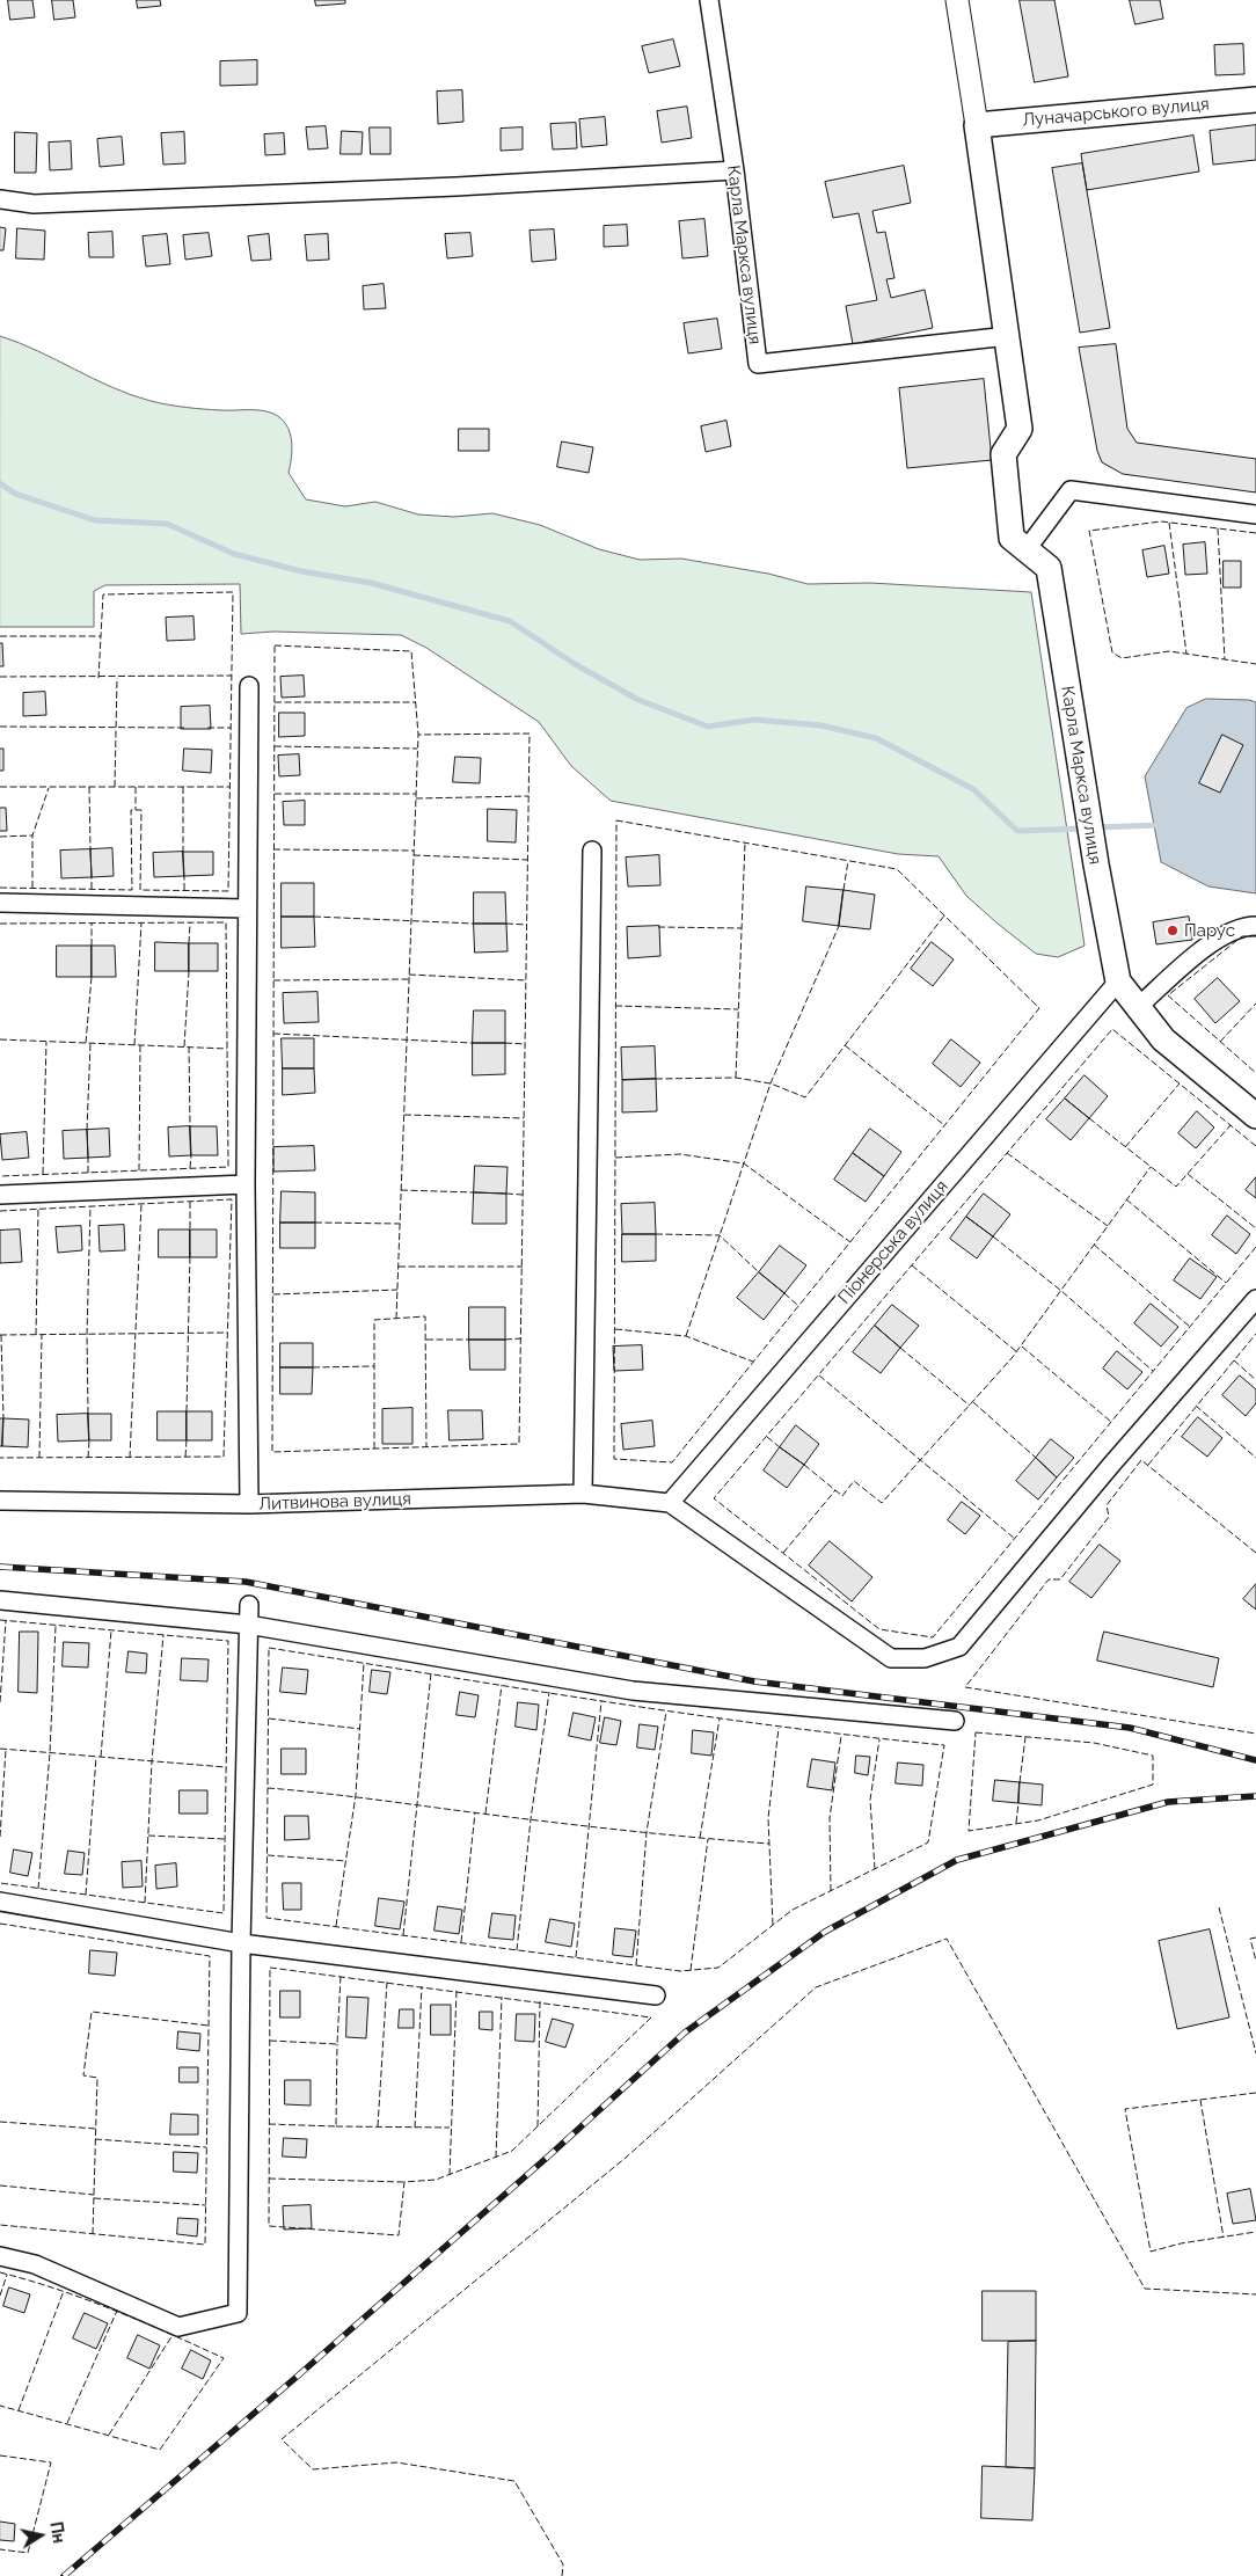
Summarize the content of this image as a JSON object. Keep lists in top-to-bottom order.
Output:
{
  "streets": {
    "main road": ["Луначарського вулиця", "Карла Маркса вулиця"],
    "street": ["Піонерська вулиця", "Литвинова вулиця"]
  },
  "crossings": [
    ["Карла Маркса вулиця", "Піонерська вулиця"],
    ["Піонерська вулиця", "Литвинова вулиця"]
  ],
  "places": ["Парус"],
  "north": "right"
}
